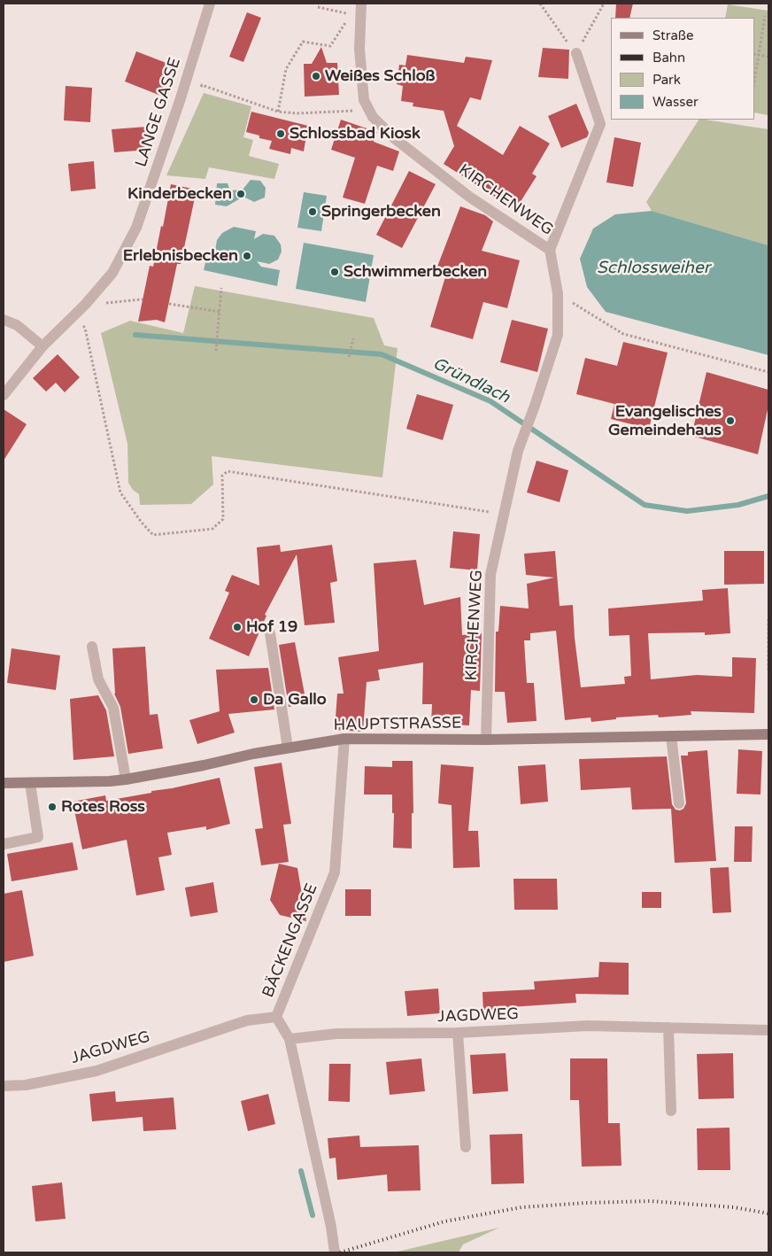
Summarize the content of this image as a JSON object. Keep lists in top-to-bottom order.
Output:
{
  "streets": {
    "street": [
      "LANGE GASSE",
      "KIRCHENWEG",
      "HAUPTSTRASSE",
      "BÄCKENGASSE",
      "JAGDWEG"
    ]
  },
  "crossings": [
    ["KIRCHENWEG", "HAUPTSTRASSE"],
    ["HAUPTSTRASSE", "BÄCKENGASSE"],
    ["BÄCKENGASSE", "JAGDWEG"]
  ],
  "water": ["Schlossweiher", "Gründlach"],
  "places": [
    "Weißes Schloß",
    "Schlossbad Kiosk",
    "Kinderbecken",
    "Springerbecken",
    "Erlebnisbecken",
    "Schwimmerbecken",
    "Evangelisches Gemeindehaus",
    "Hof 19",
    "Da Gallo",
    "Rotes Ross"
  ],
  "legend": [
    "Straße",
    "Bahn",
    "Park",
    "Wasser"
  ]
}
